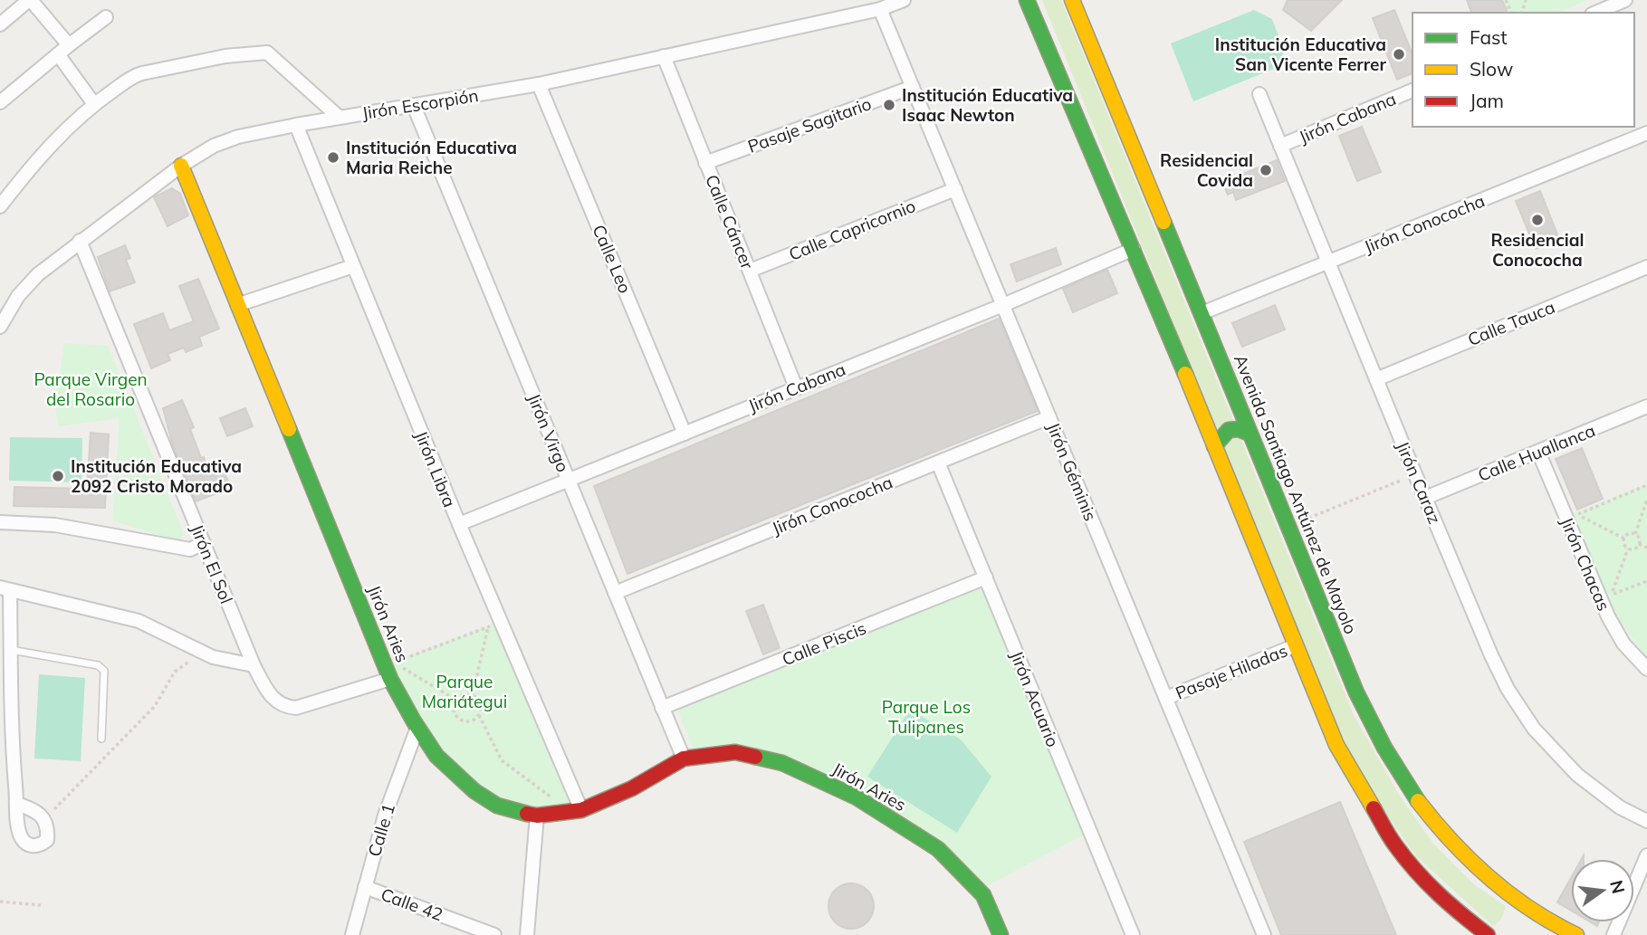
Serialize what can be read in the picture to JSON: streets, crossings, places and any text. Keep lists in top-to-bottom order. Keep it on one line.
{"streets":{"main road":["Avenida Santiago Antúnez de Mayolo","Jirón Aries"],"street":["Jirón Escorpión","Jirón Cabana","Pasaje Sagitario","Calle Cáncer","Jirón Conococha","Calle Capricornio","Calle Leo","Calle Tauca","Jirón Virgo","Calle Huallanca","Jirón Libra","Jirón Géminis","Jirón Caraz","Jirón El Sol","Jirón Chacas","Calle Piscis","Pasaje Hiladas","Jirón Acuario","Calle 1","Calle 42"]},"crossings":[["Jirón Escorpión","Calle Cáncer"],["Jirón Escorpión","Calle Leo"],["Jirón Escorpión","Jirón Virgo"],["Jirón Escorpión","Jirón Libra"],["Jirón Escorpión","Jirón Géminis"],["Jirón Escorpión","Jirón El Sol"],["Jirón Escorpión","Jirón Aries"],["Jirón Cabana","Calle Cáncer"],["Jirón Cabana","Calle Leo"],["Jirón Cabana","Jirón Virgo"],["Jirón Cabana","Jirón Libra"],["Jirón Cabana","Jirón Géminis"],["Jirón Cabana","Jirón Caraz"],["Pasaje Sagitario","Calle Cáncer"],["Pasaje Sagitario","Jirón Géminis"],["Calle Cáncer","Calle Capricornio"],["Jirón Conococha","Jirón Virgo"],["Jirón Conococha","Jirón Géminis"],["Jirón Conococha","Jirón Caraz"],["Jirón Conococha","Avenida Santiago Antúnez de Mayolo"],["Jirón Conococha","Jirón Acuario"],["Calle Capricornio","Jirón Géminis"],["Calle Tauca","Jirón Caraz"],["Jirón Virgo","Jirón Aries"],["Jirón Virgo","Calle Piscis"],["Calle Huallanca","Jirón Caraz"],["Calle Huallanca","Jirón Chacas"],["Jirón Libra","Jirón Aries"],["Jirón Géminis","Pasaje Hiladas"],["Jirón El Sol","Jirón Aries"],["Jirón Aries","Calle 1"],["Calle Piscis","Jirón Acuario"],["Calle 1","Calle 42"]],"parks":["Parque Virgen del Rosario","Parque Mariátegui","Parque Los Tulipanes"],"places":["Institución Educativa San Vicente Ferrer","Institución Educativa Isaac Newton","Institución Educativa Maria Reiche","Residencial Covida","Residencial Conococha","Institución Educativa 2092 Cristo Morado"],"legend":["Fast","Slow","Jam"],"north":"right"}
